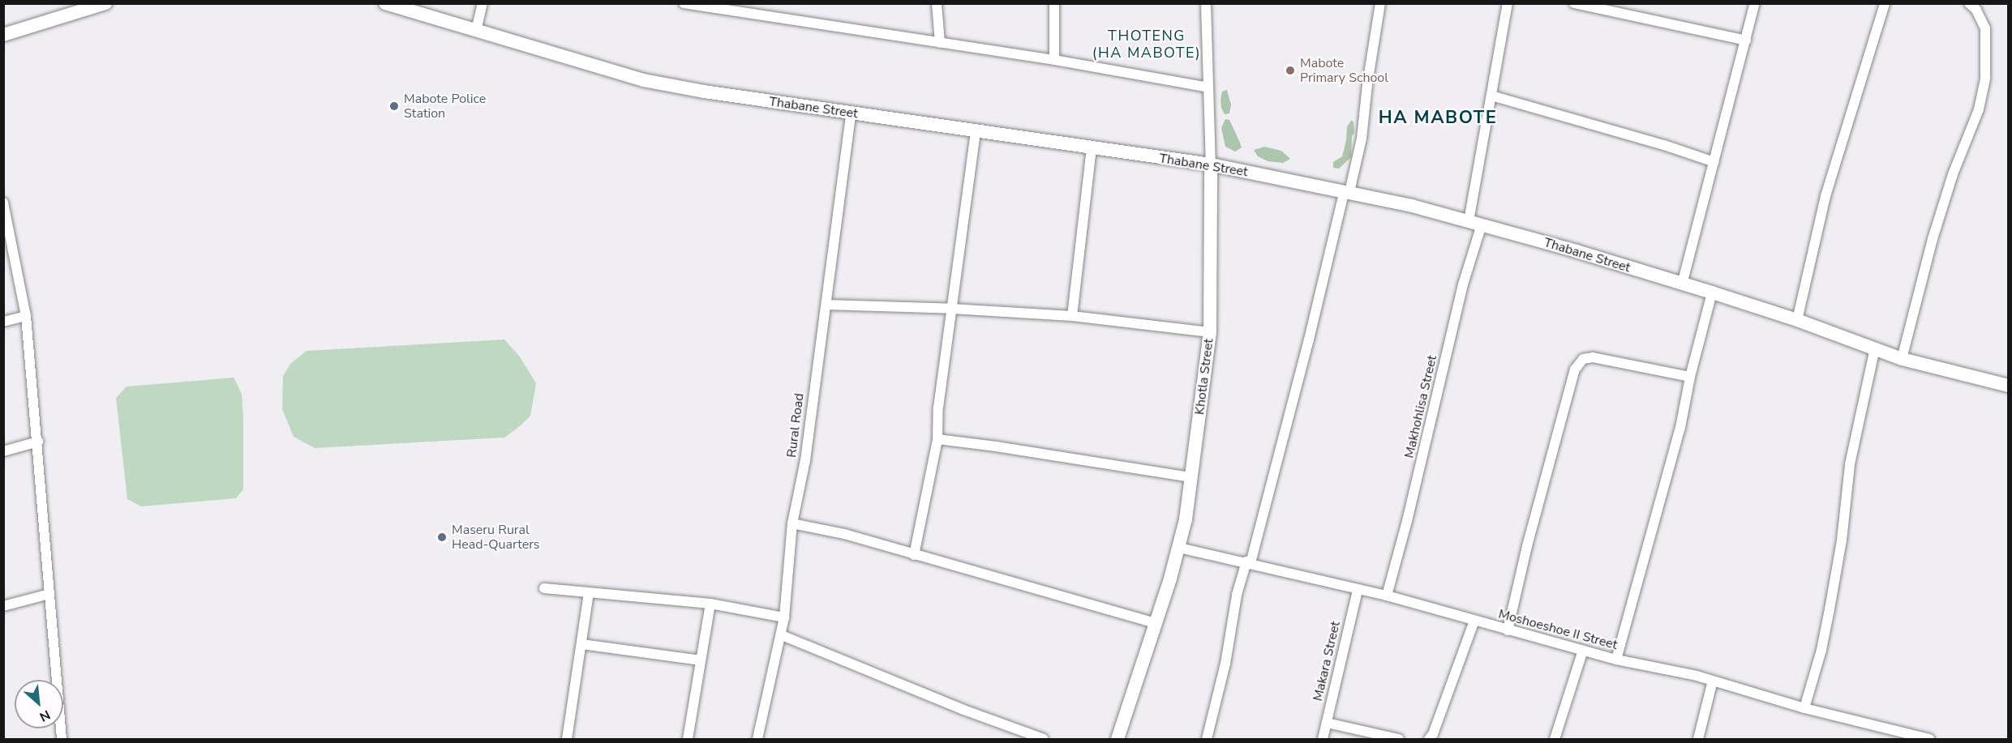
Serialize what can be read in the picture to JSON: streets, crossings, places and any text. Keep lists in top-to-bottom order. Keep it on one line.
{"streets":{"street":["Thabane Street","Khotla Street","Makhohlisa Street","Rural Road","Moshoeshoe II Street","Makara Street"]},"crossings":[["Thabane Street","Khotla Street"],["Thabane Street","Makhohlisa Street"],["Thabane Street","Rural Road"],["Khotla Street","Moshoeshoe II Street"],["Makhohlisa Street","Moshoeshoe II Street"],["Moshoeshoe II Street","Makara Street"]],"districts":["THOTENG (HA MABOTE)","HA MABOTE"],"places":["Mabote Primary School","Mabote Police Station","Maseru Rural Head-Quarters"],"north":"bottom right"}
